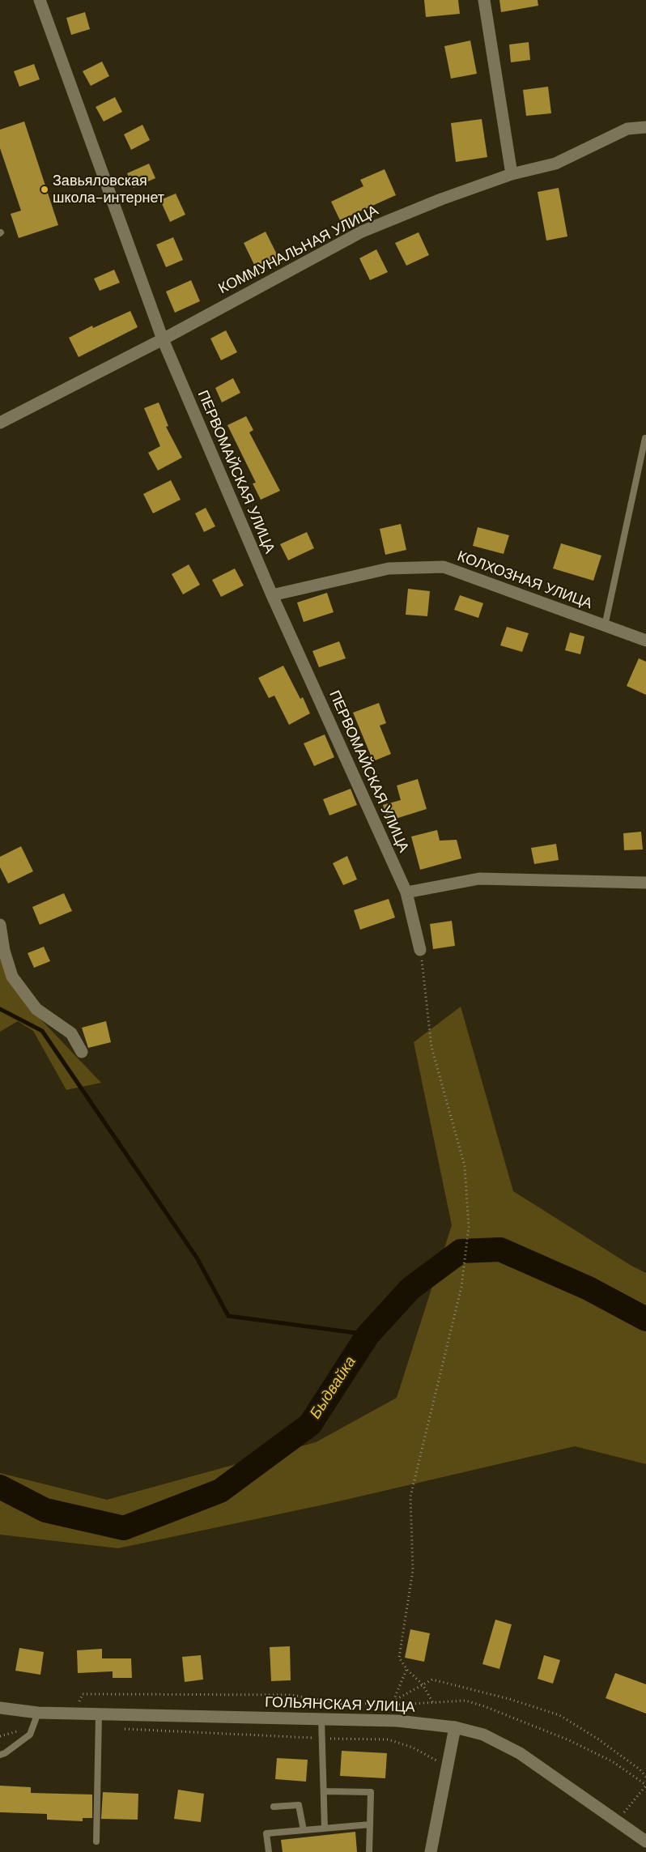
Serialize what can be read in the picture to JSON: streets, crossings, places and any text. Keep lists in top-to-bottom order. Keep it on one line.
{"streets":{"street":["КОММУНАЛЬНАЯ УЛИЦА","ПЕРВОМАЙСКАЯ УЛИЦА","КОЛХОЗНАЯ УЛИЦА","ГОЛЬЯНСКАЯ УЛИЦА"]},"crossings":[["КОММУНАЛЬНАЯ УЛИЦА","ПЕРВОМАЙСКАЯ УЛИЦА"],["ПЕРВОМАЙСКАЯ УЛИЦА","КОЛХОЗНАЯ УЛИЦА"]],"water":["Быдвайка"],"places":["Завьяловская школа-интернет"]}
